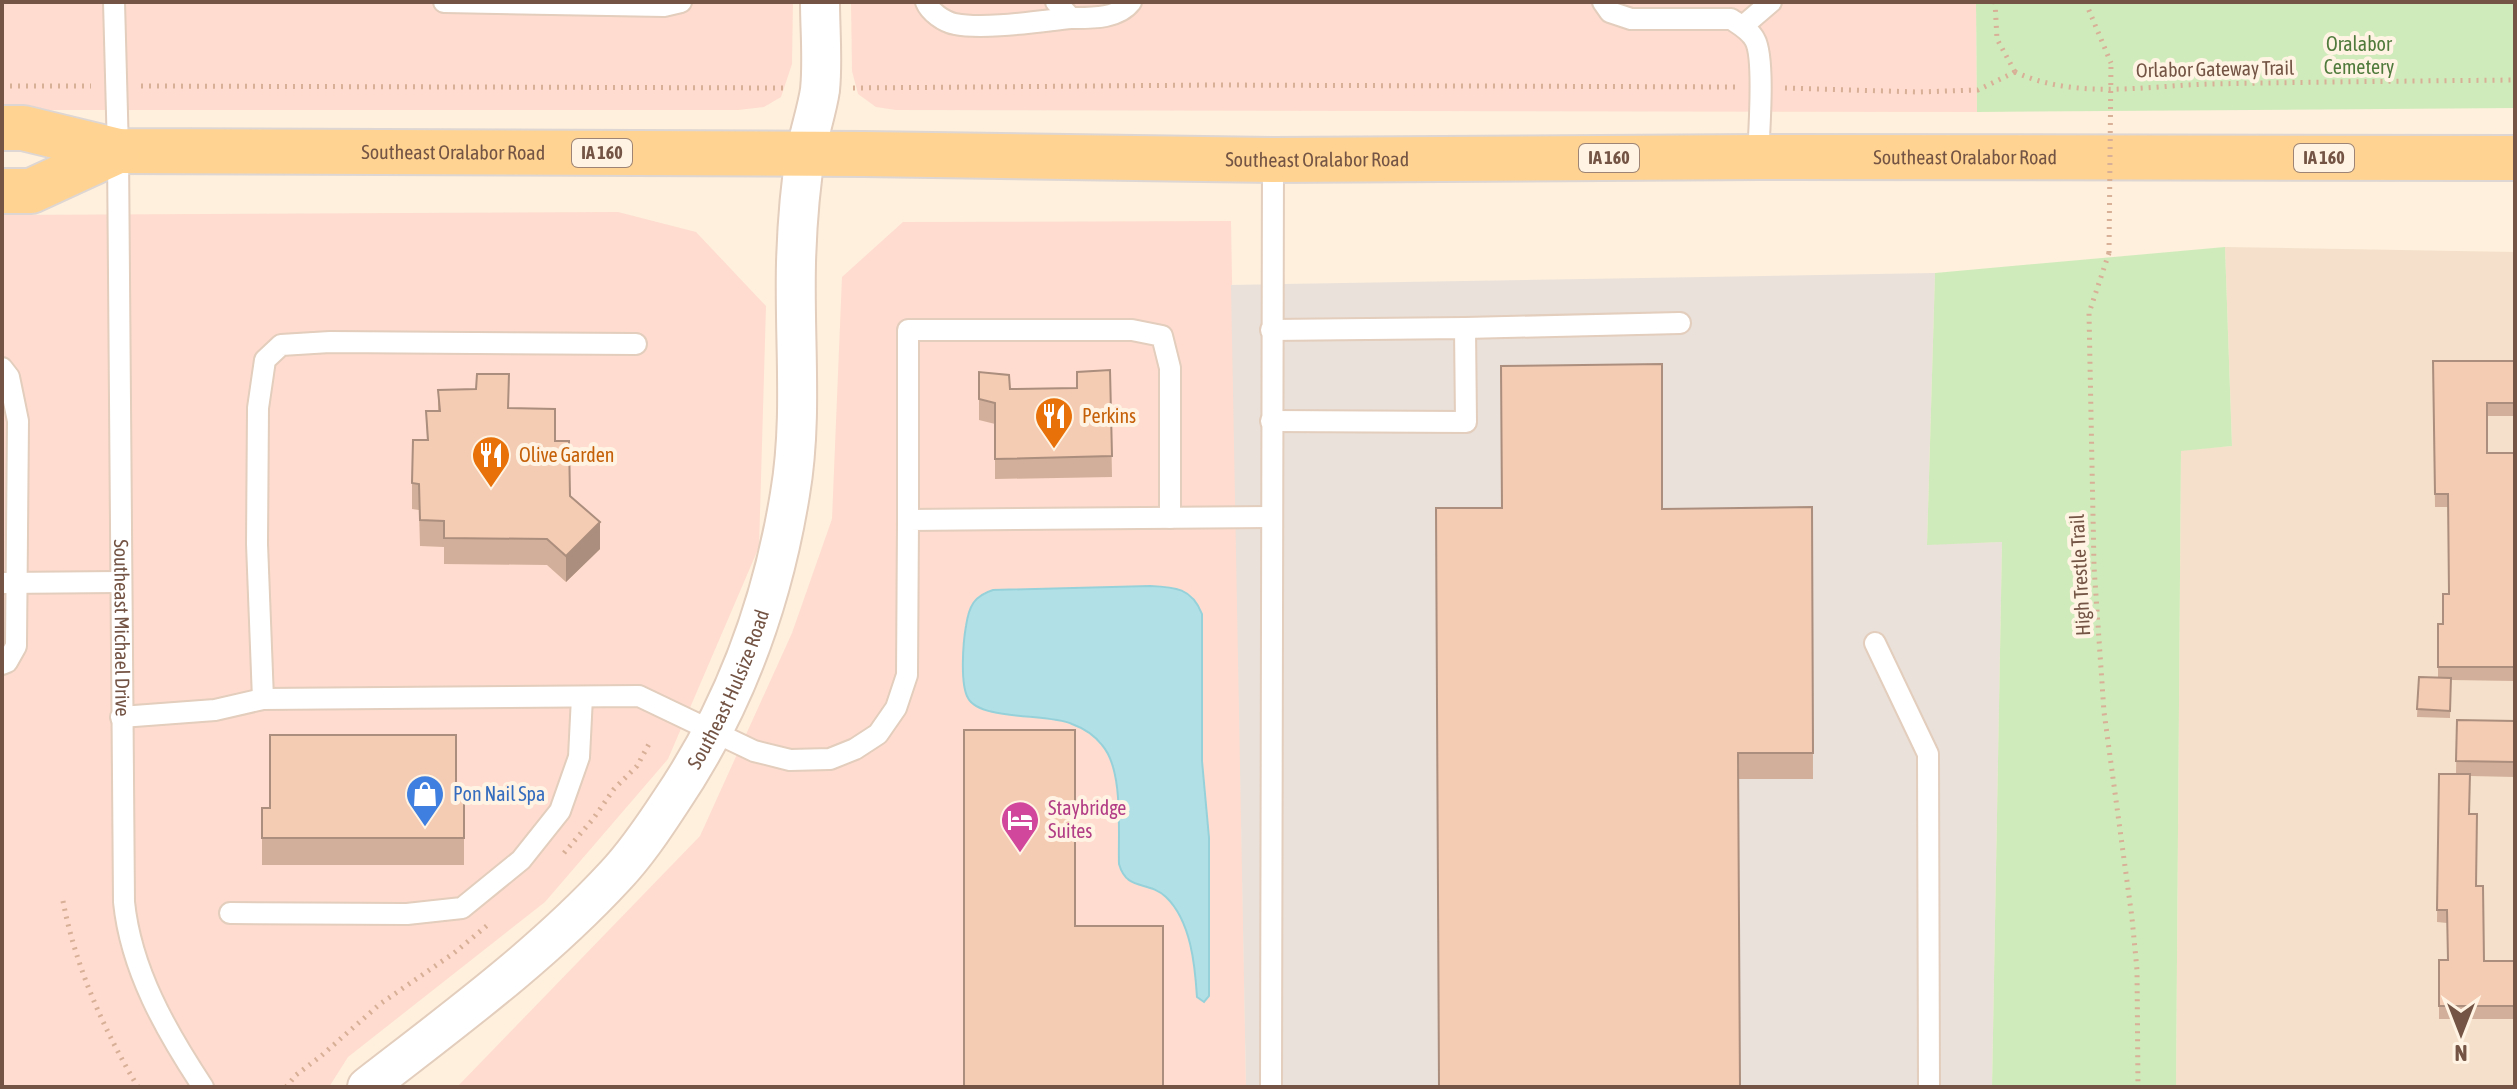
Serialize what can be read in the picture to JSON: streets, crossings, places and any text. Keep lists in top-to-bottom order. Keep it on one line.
{"streets":{"main road":["Southeast Oralabor Road","IA 160"],"street":["Southeast Hulsize Road"],"lane":["Southeast Michael Drive"],"path":["Orlabor Gateway Trail","High Trestle Trail"]},"crossings":[["Southeast Oralabor Road","Southeast Michael Drive"],["Southeast Oralabor Road","Southeast Hulsize Road"]],"parks":["Oralabor Cemetery"],"places":{"restaurant":["Perkins","Olive Garden"],"shop":["Pon Nail Spa"],"hotel":["Staybridge Suites"]},"north":"bottom"}
